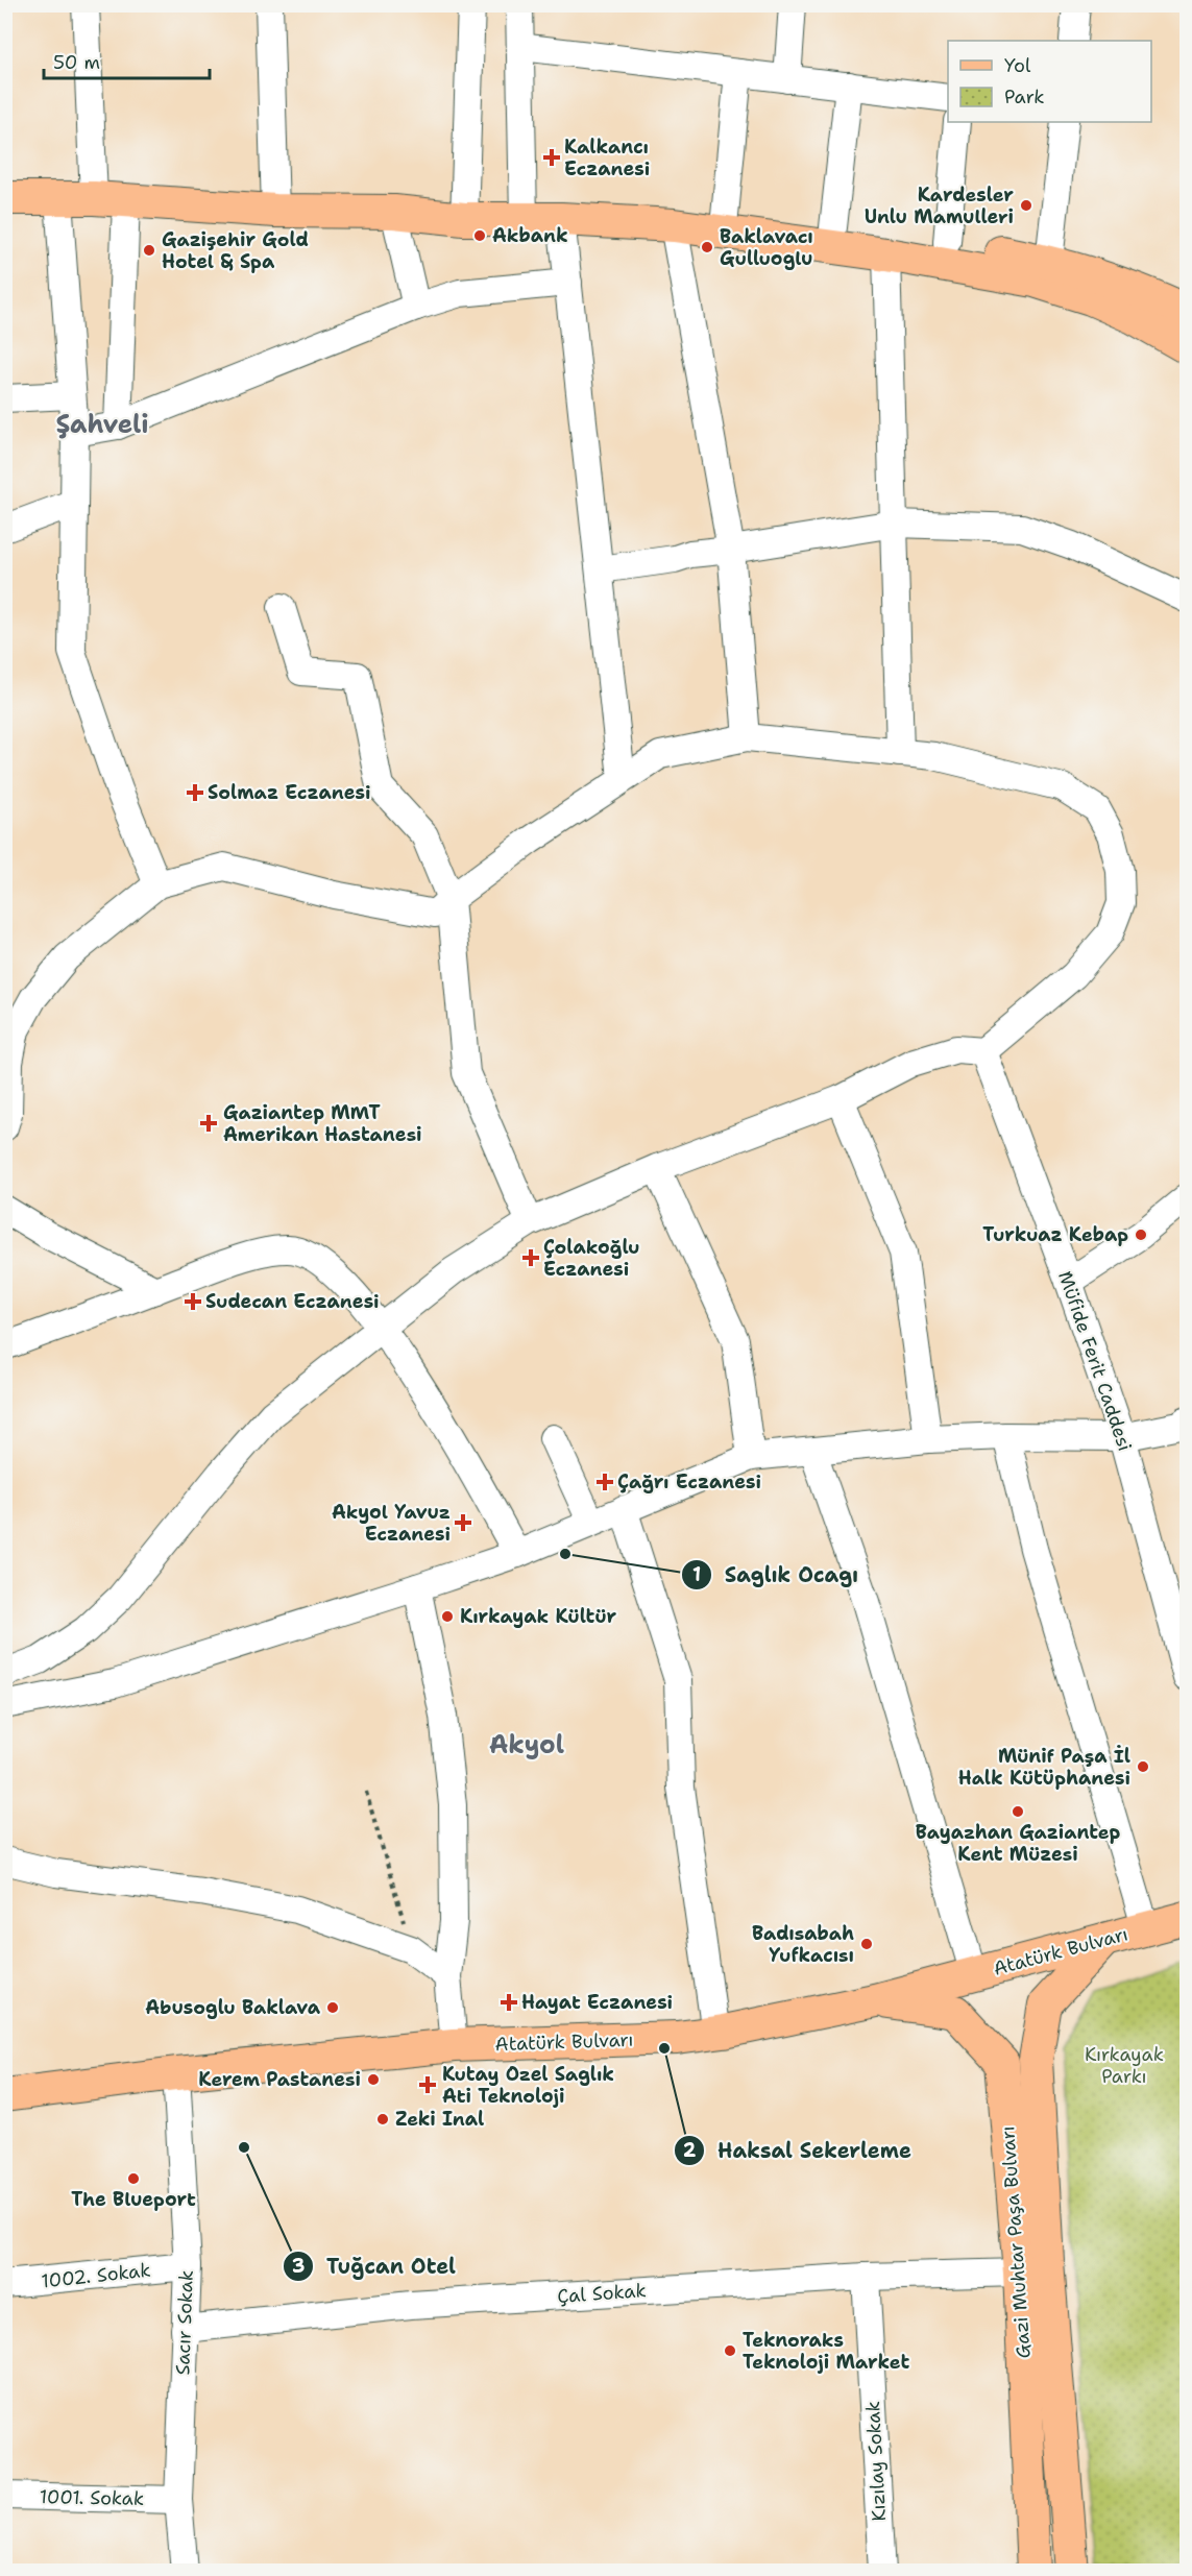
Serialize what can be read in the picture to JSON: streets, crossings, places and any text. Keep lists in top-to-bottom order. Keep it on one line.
{"streets":{"main road":["Atatürk Bulvarı","Gazi Muhtar Paşa Bulvarı"],"street":["Müfide Ferit Caddesi","1002. Sokak","Çal Sokak","Sacır Sokak","Kızılay Sokak","1001. Sokak"]},"crossings":[["Atatürk Bulvarı","Gazi Muhtar Paşa Bulvarı"],["Atatürk Bulvarı","Sacır Sokak"],["Gazi Muhtar Paşa Bulvarı","Çal Sokak"],["1002. Sokak","Sacır Sokak"],["Çal Sokak","Sacır Sokak"],["Çal Sokak","Kızılay Sokak"],["Sacır Sokak","1001. Sokak"]],"districts":["Şahveli","Akyol"],"parks":["Kırkayak Parkı"],"places":{"health":["Kalkancı Eczanesi","Solmaz Eczanesi","Gaziantep MMT Amerikan Hastanesi","Çolakoğlu Eczanesi","Sudecan Eczanesi","Çağrı Eczanesi","Akyol Yavuz Eczanesi","Hayat Eczanesi","Kutay Ozel Saglık Ati Teknoloji"],"other":["Kardesler Unlu Mamulleri","Akbank","Baklavacı Gulluoglu","Gazişehir Gold Hotel & Spa","Turkuaz Kebap","Saglık Ocagı","Kırkayak Kültür","Münif Paşa İl Halk Kütüphanesi","Bayazhan Gaziantep Kent Müzesi","Badısabah Yufkacısı","Abusoglu Baklava","Haksal Sekerleme","Kerem Pastanesi","Zeki Inal","Tuğcan Otel","The Blueport","Teknoraks Teknoloji Market"]},"legend":["Yol","Park"],"scale_bar":"50 m"}
